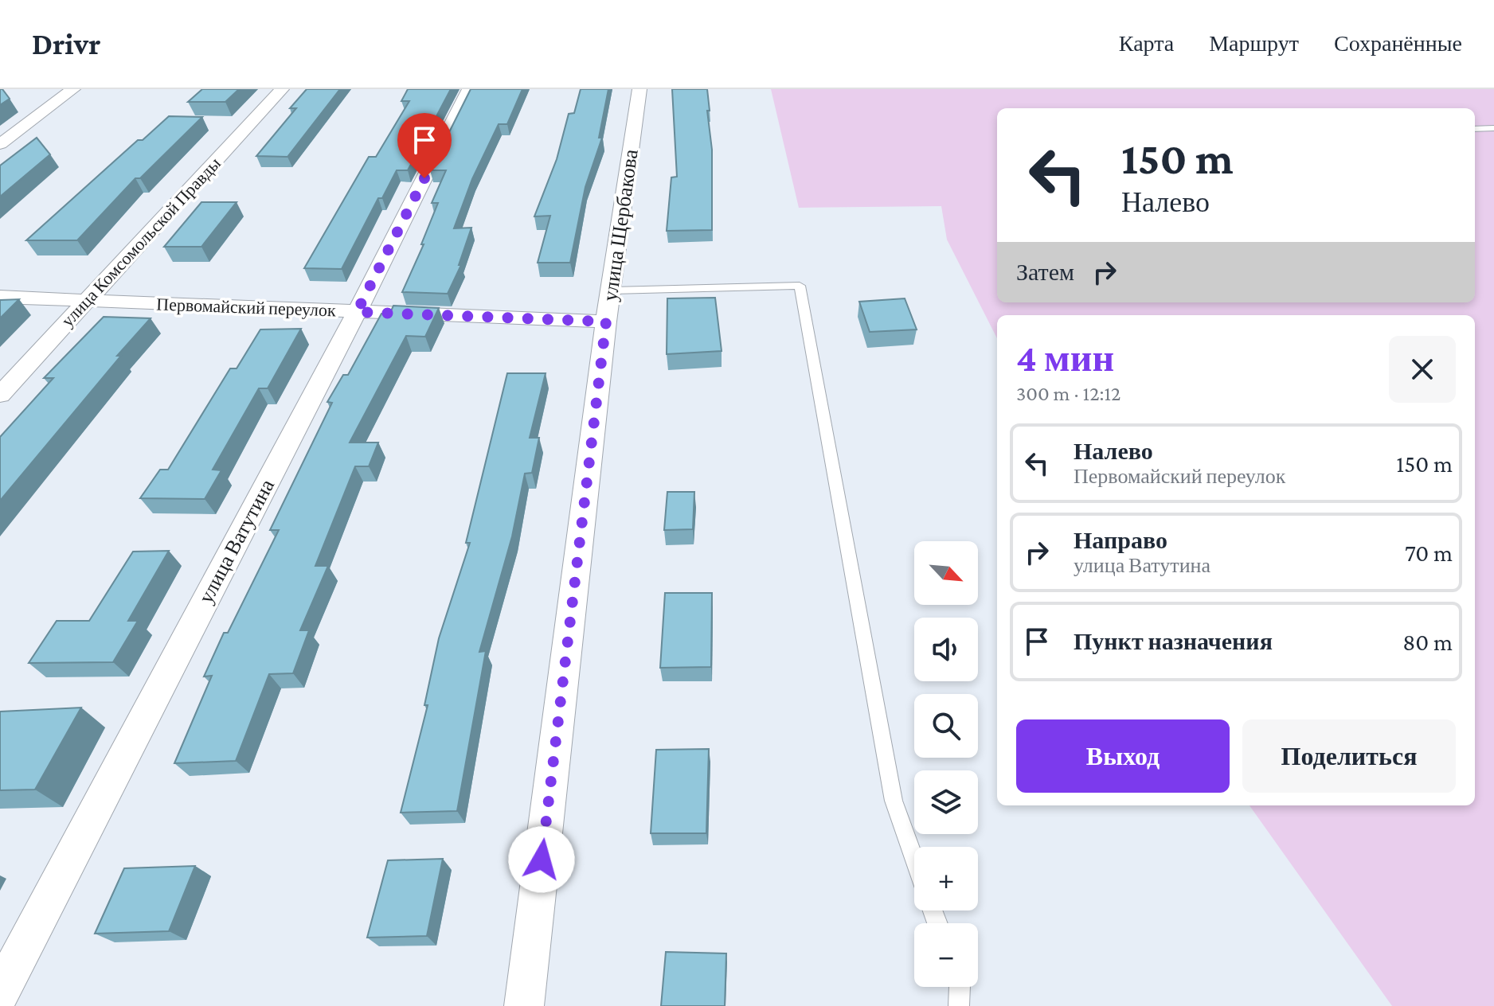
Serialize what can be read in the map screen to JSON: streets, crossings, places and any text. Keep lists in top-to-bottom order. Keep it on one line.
{"streets":{"street":["улица Щербакова","улица Комсомольской Правды","Первомайский переулок","улица Ватутина"]},"crossings":[["улица Щербакова","Первомайский переулок"],["улица Комсомольской Правды","Первомайский переулок"],["Первомайский переулок","улица Ватутина"]],"north":"bottom right","page":{"header":"Drivr","nav":["Карта","Маршрут","Сохранённые"],"turn":["150 m","Налево"],"then":"Затем","heading":["4 мин","300 m · 12:12"],"list":[{"name":"Налево","note":"Первомайский переулок","value":"150 m"},{"name":"Направо","note":"улица Ватутина","value":"70 m"},{"name":"Пункт назначения","value":"80 m"}],"map_buttons":["+","−"],"buttons":["Выход","Поделиться"]}}
